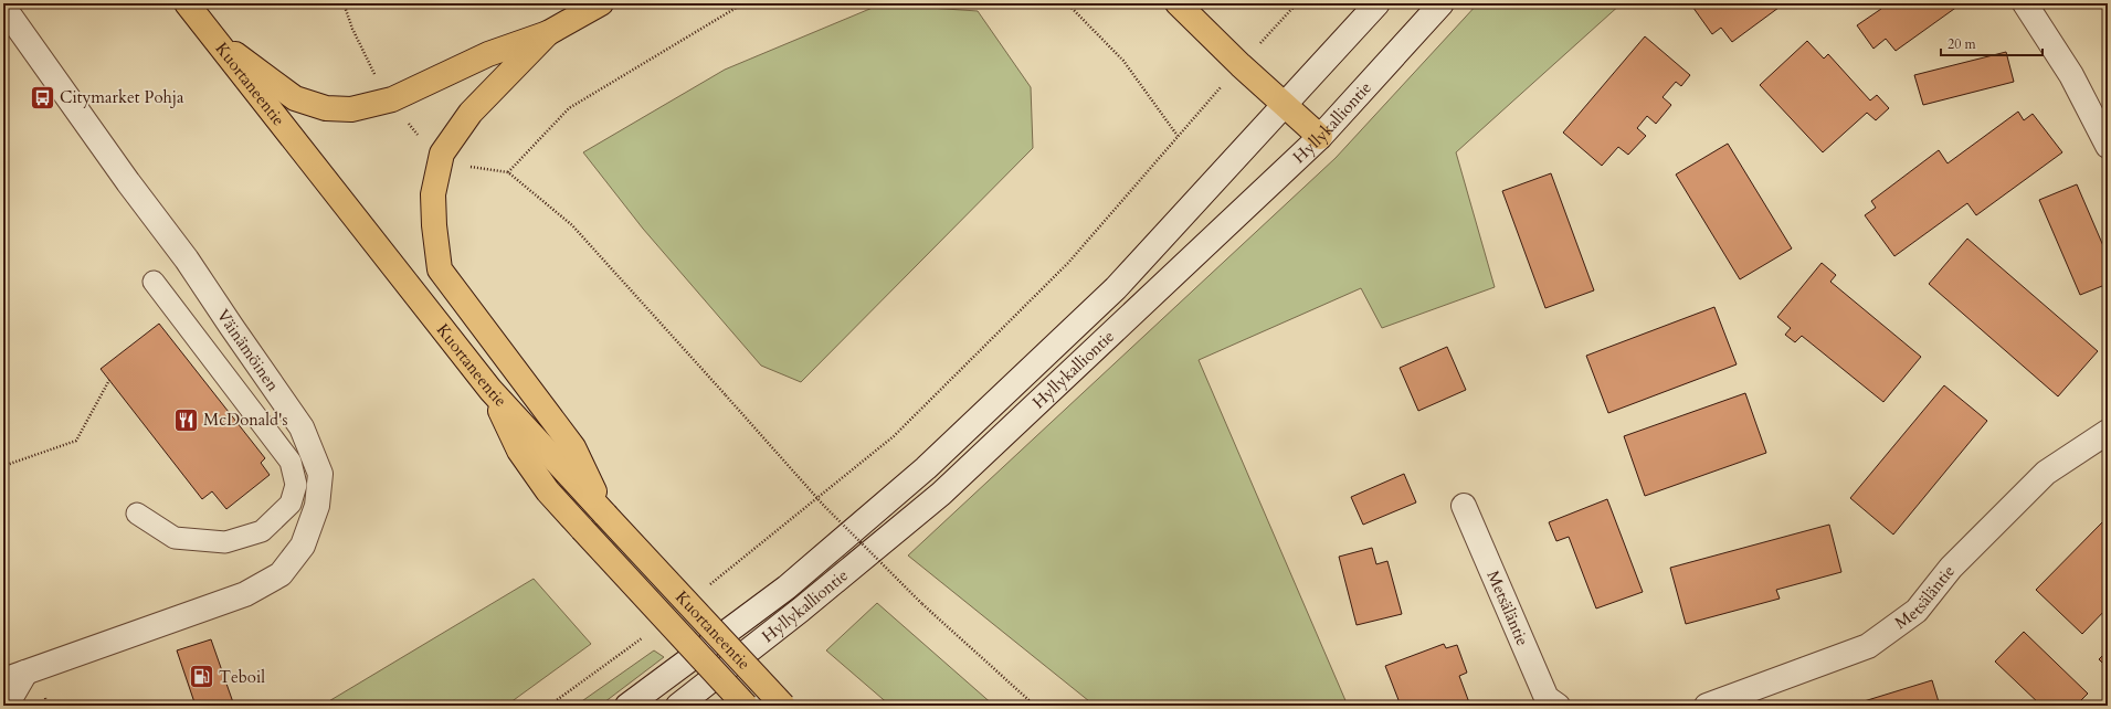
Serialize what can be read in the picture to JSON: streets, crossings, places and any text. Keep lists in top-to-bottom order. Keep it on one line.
{"streets":{"highway":["Kuortaneentie"],"main road":["Hyllykalliontie","Väinämöinen","Metsäläntie"]},"places":{"bus stop":["Citymarket Pohja"],"restaurant":["McDonald's"],"fuel station":["Teboil"]},"scale_bar":"20 m"}
